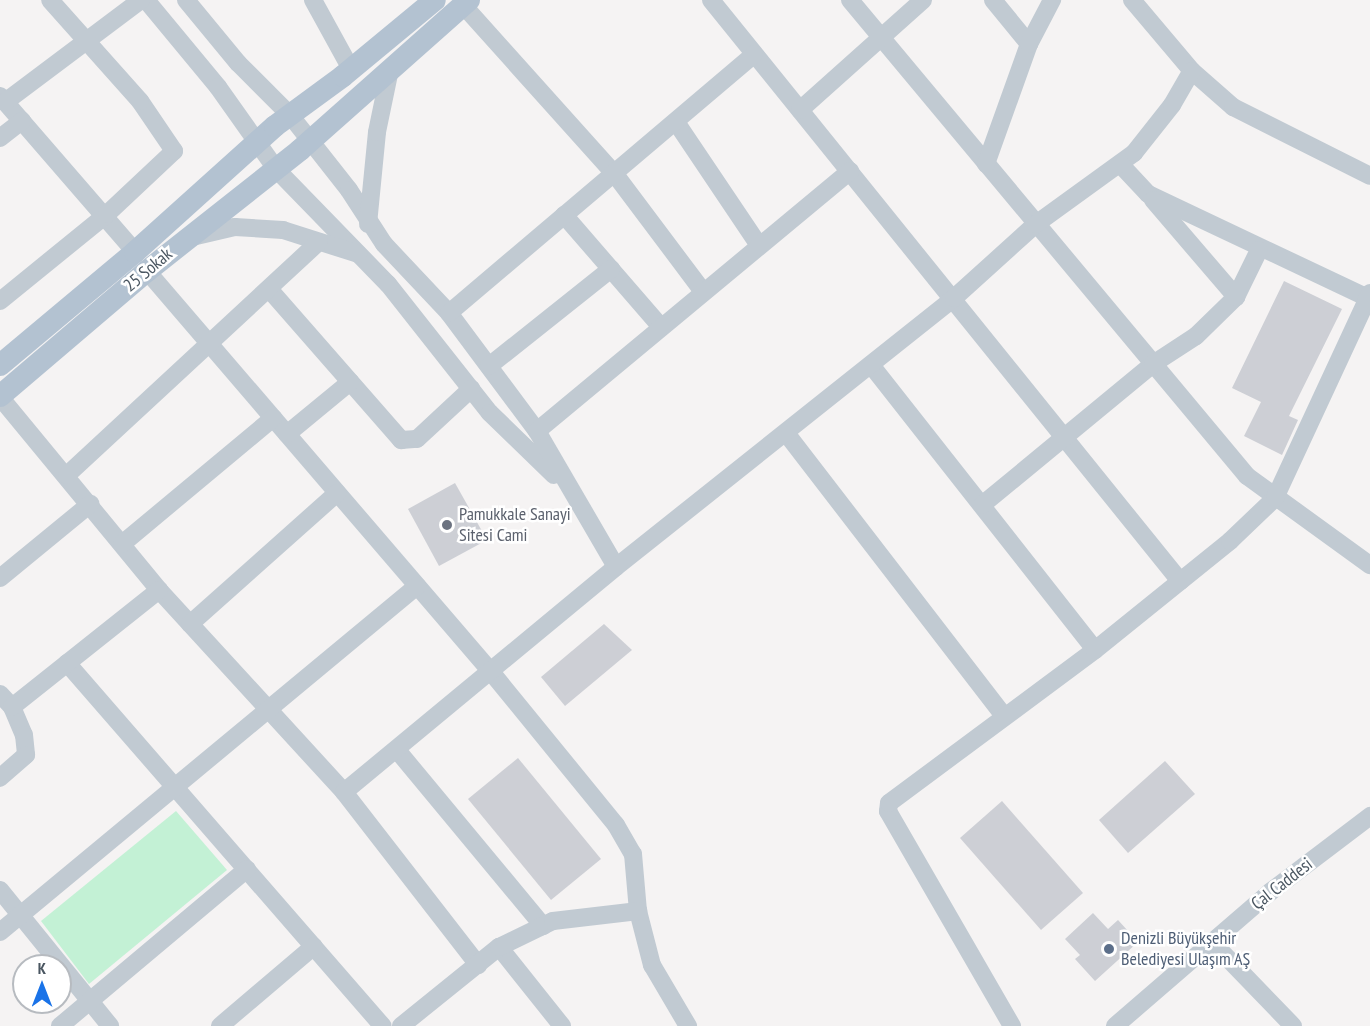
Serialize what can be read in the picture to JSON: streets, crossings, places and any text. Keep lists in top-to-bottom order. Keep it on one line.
{"streets":{"main road":["25 Sokak"],"street":["Çal Caddesi"]},"places":["Pamukkale Sanayi Sitesi Cami","Denizli Büyükşehir Belediyesi Ulaşım AŞ"],"north":"top"}
